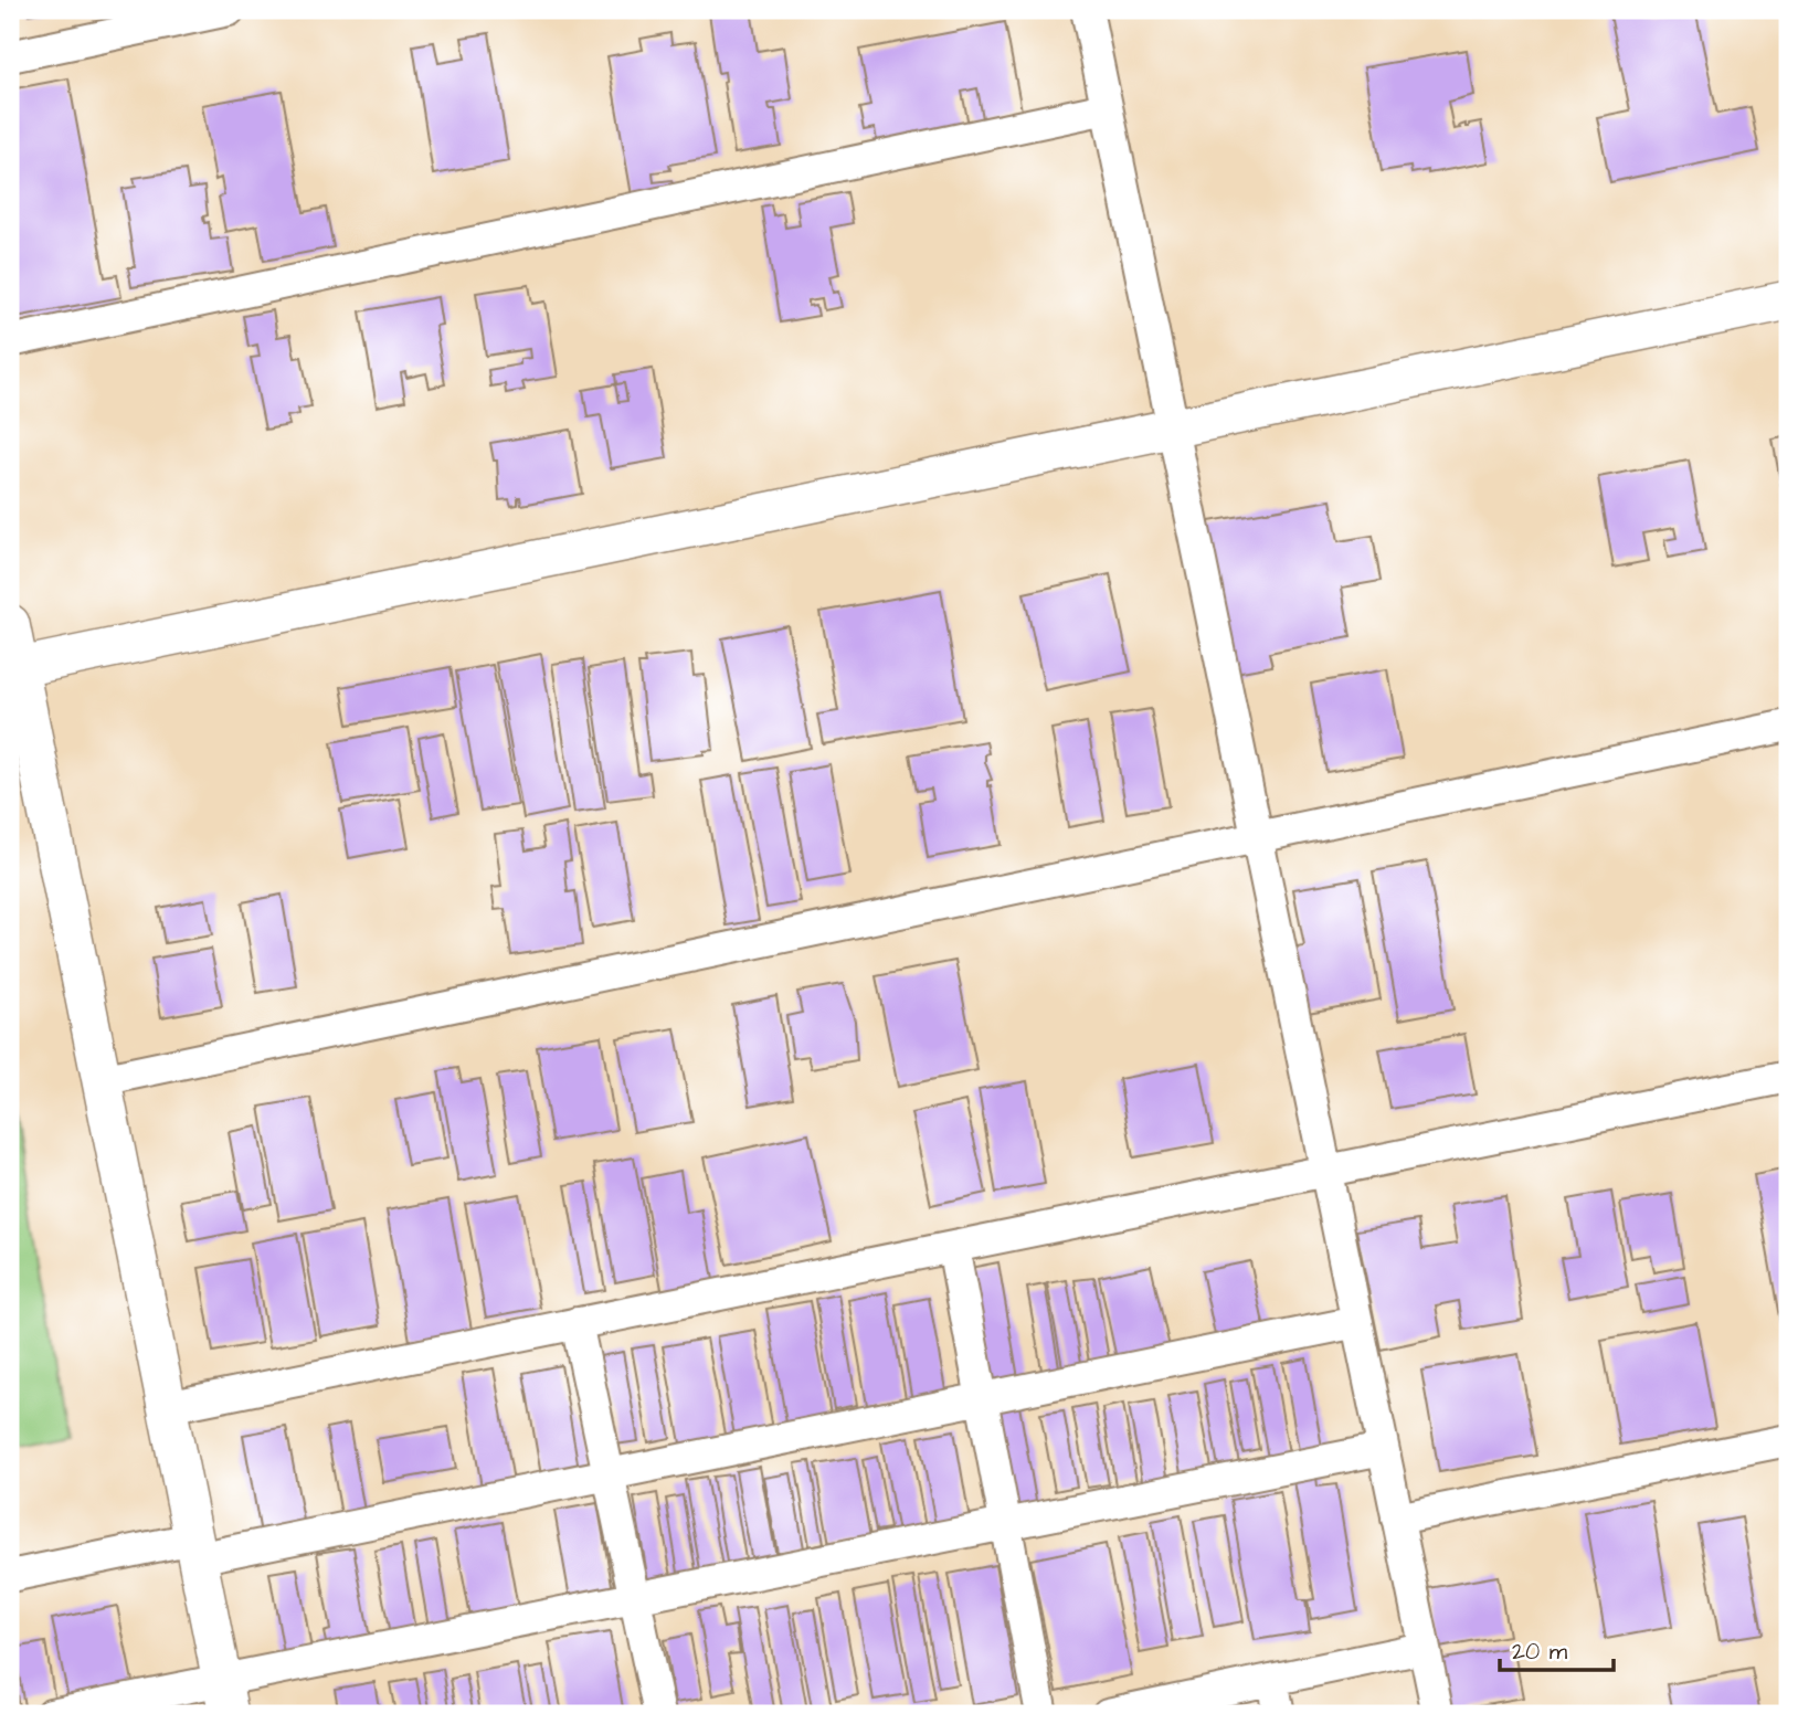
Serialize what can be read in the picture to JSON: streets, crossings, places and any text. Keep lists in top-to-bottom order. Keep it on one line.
{"scale_bar":"20 m"}
